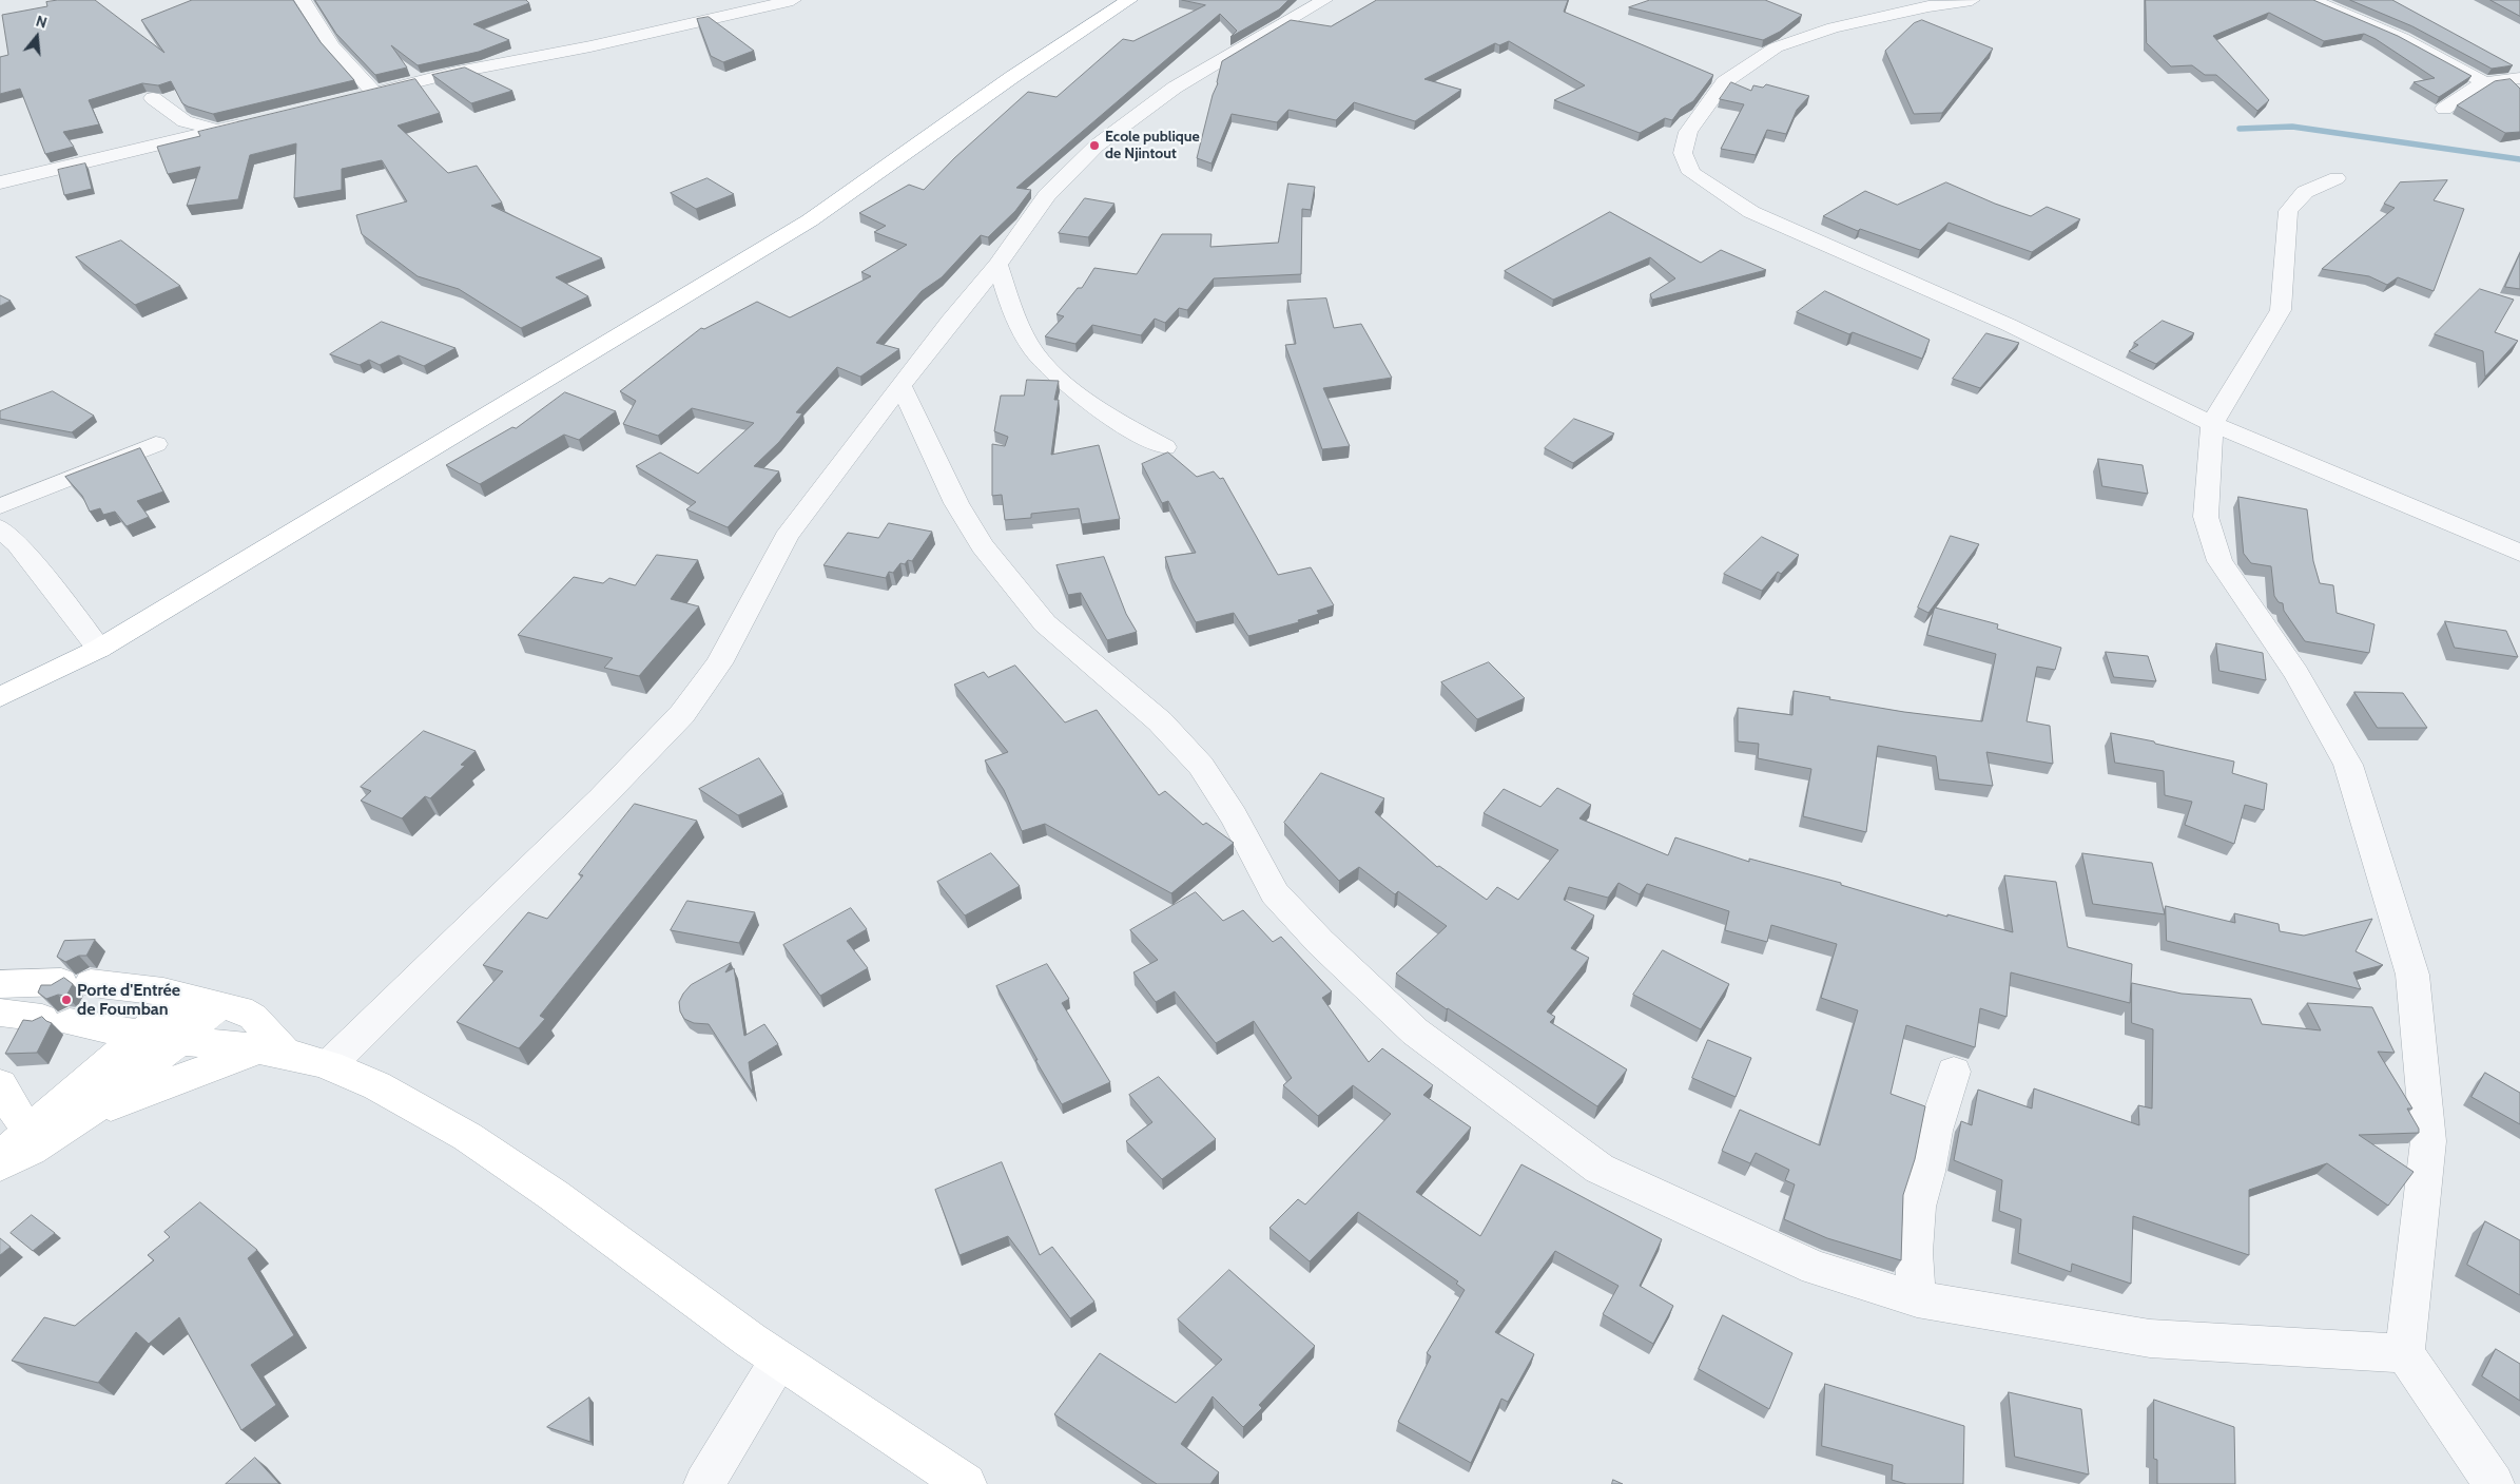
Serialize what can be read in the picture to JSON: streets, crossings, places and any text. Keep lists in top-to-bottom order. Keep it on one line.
{"places":["Ecole publique de Njintout","Porte d'Entrée de Foumban"],"north":"top"}
